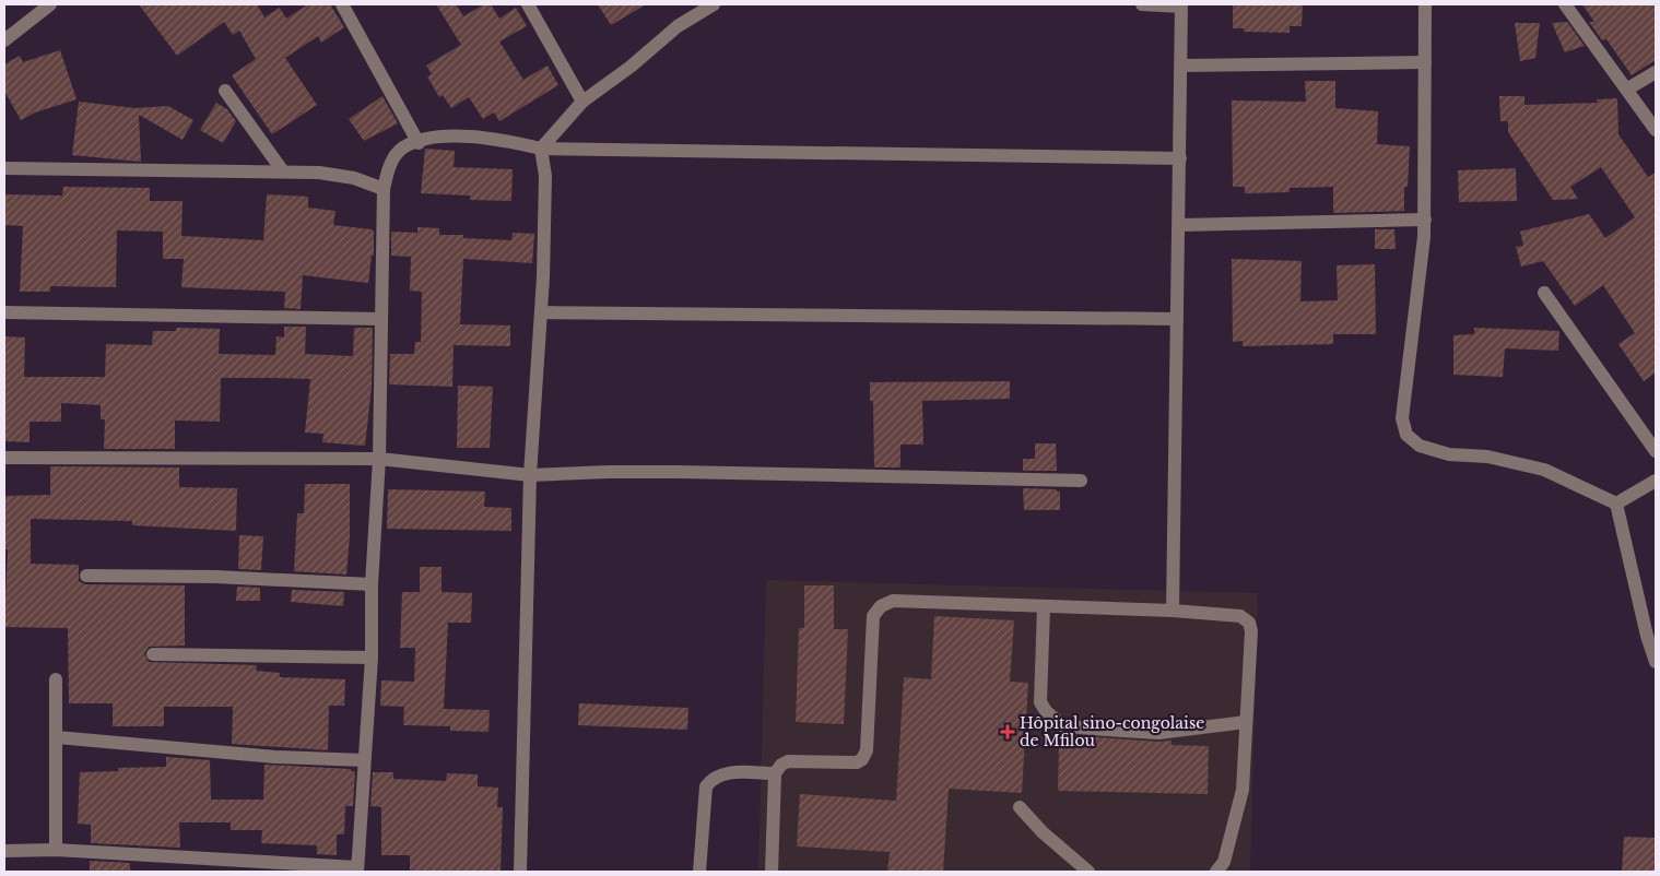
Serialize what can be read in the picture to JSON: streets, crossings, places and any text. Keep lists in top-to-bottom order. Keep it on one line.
{"places":{"health":["Hôpital sino-congolaise de Mfilou"]}}
